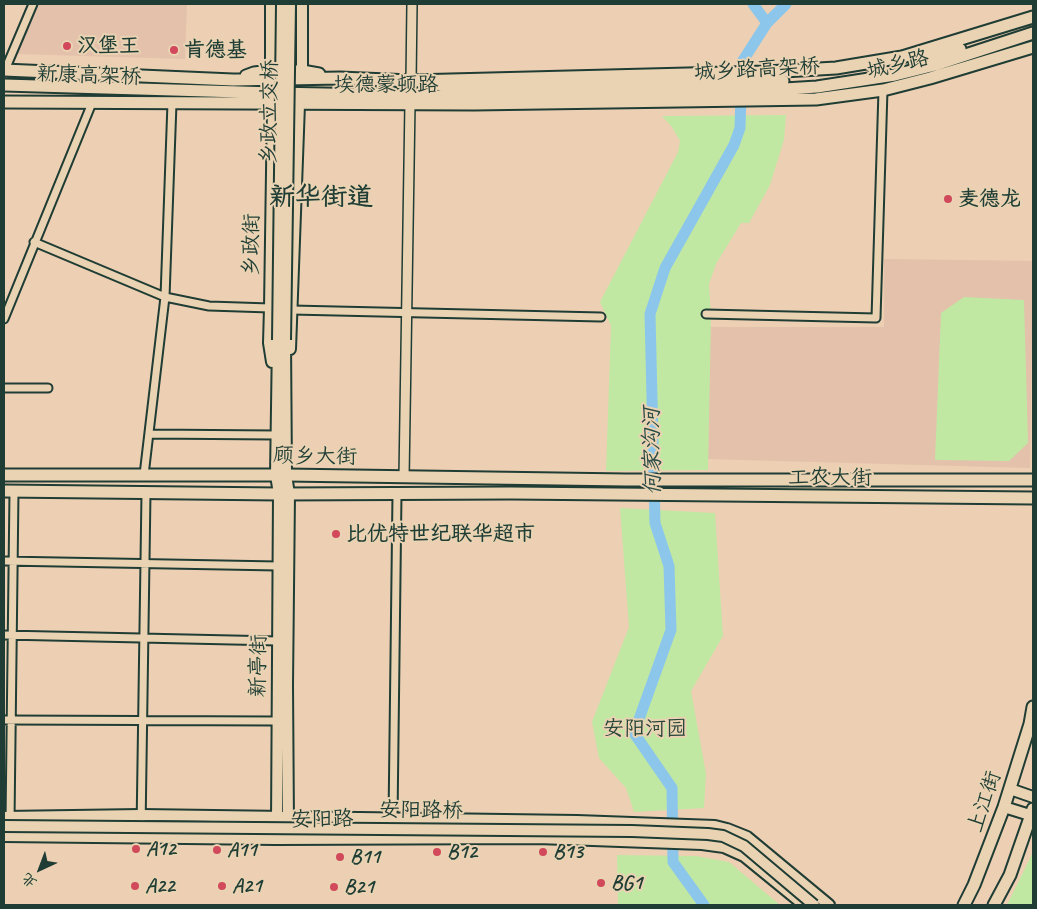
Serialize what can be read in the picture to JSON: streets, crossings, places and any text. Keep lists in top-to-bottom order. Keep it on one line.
{"streets":{"main road":["城乡路","城乡路高架桥","新康高架桥","埃德蒙顿路","乡政立交桥","乡政街","顾乡大街","工农大街","新亭街","上江街","安阳路桥","安阳路"]},"crossings":[["城乡路","埃德蒙顿路"],["城乡路高架桥","埃德蒙顿路"],["埃德蒙顿路","乡政街"],["乡政立交桥","乡政街"],["乡政街","顾乡大街"],["乡政街","新亭街"],["顾乡大街","工农大街"],["顾乡大街","新亭街"],["新亭街","安阳路"],["安阳路桥","安阳路"]],"districts":["新华街道"],"water":["何家沟河"],"parks":["安阳河园"],"places":["汉堡王","肯德基","麦德龙","比优特世纪联华超市","A12","A11","B12","B13","B11","BG1","A22","A21","B21"],"north":"bottom left"}
